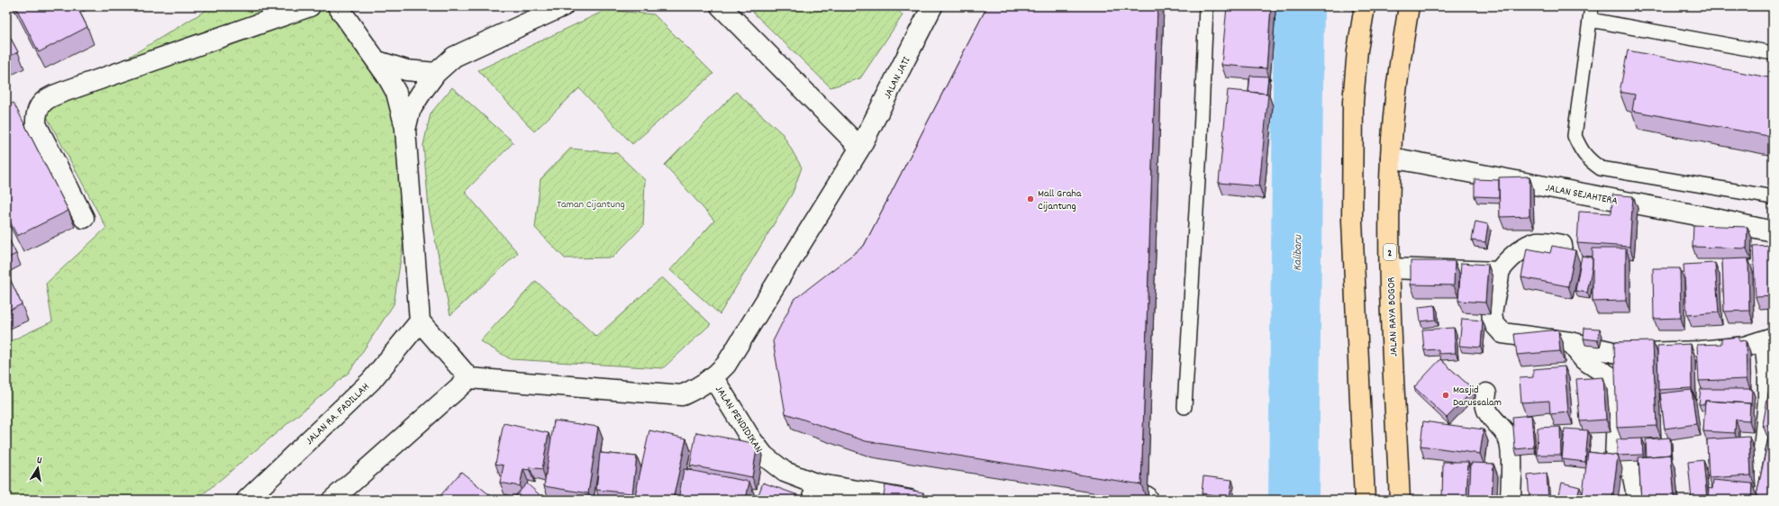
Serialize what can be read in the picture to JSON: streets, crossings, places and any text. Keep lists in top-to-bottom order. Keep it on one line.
{"streets":{"highway":["2","JALAN RAYA BOGOR"],"street":["JALAN JATI","JALAN SEJAHTERA","JALAN RA. FADILLAH","JALAN PENDIDIKAN"]},"crossings":[["JALAN JATI","JALAN PENDIDIKAN"],["JALAN SEJAHTERA","JALAN RAYA BOGOR"]],"water":["Kalibaru"],"parks":["Taman Cijantung"],"places":["Mall Graha Cijantung","Masjid Darussalam"],"north":"top"}
